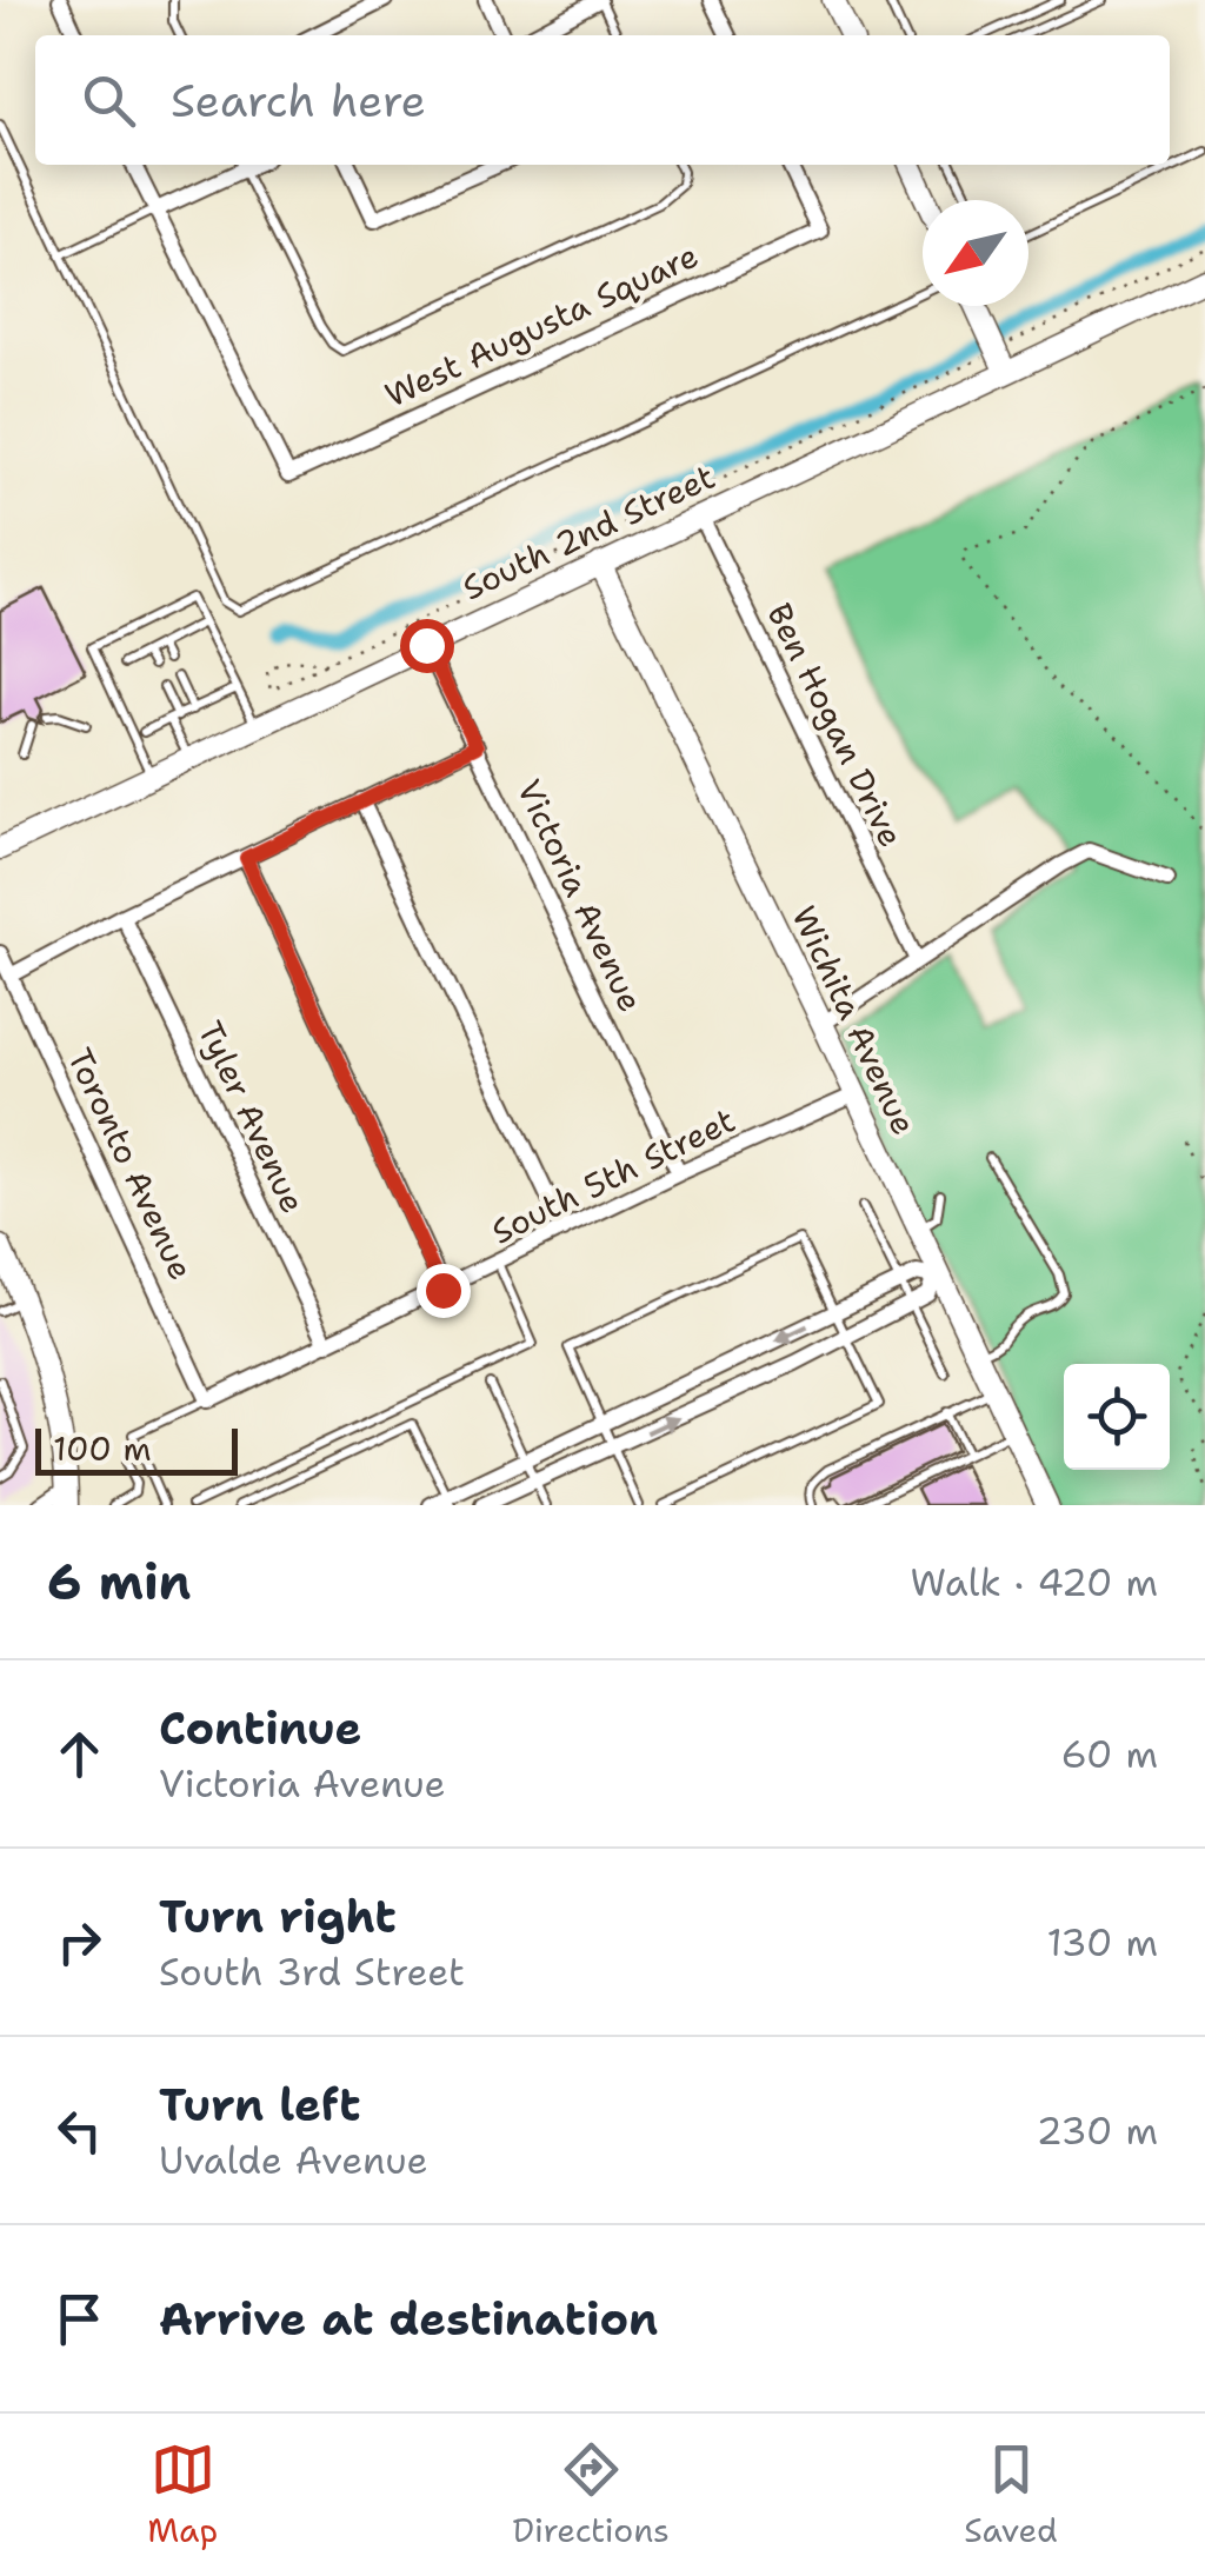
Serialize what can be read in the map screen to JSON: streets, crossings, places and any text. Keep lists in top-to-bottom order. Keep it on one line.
{"streets":{"main road":["South 2nd Street","Wichita Avenue"],"street":["West Augusta Square","Ben Hogan Drive","Victoria Avenue","Tyler Avenue","Toronto Avenue","South 5th Street"]},"crossings":[["South 2nd Street","Ben Hogan Drive"],["South 2nd Street","Victoria Avenue"],["South 2nd Street","Wichita Avenue"],["Victoria Avenue","South 5th Street"],["Wichita Avenue","South 5th Street"],["Tyler Avenue","South 5th Street"],["Toronto Avenue","South 5th Street"]],"scale_bar":"100 m","north":"bottom left","page":{"search":"Search here","scale":"100 m","heading":["6 min","Walk · 420 m"],"list":[["Continue","Victoria Avenue","60 m"],["Turn right","South 3rd Street","130 m"],["Turn left","Uvalde Avenue","230 m"],"Arrive at destination"],"nav":["Map","Directions","Saved"]}}
